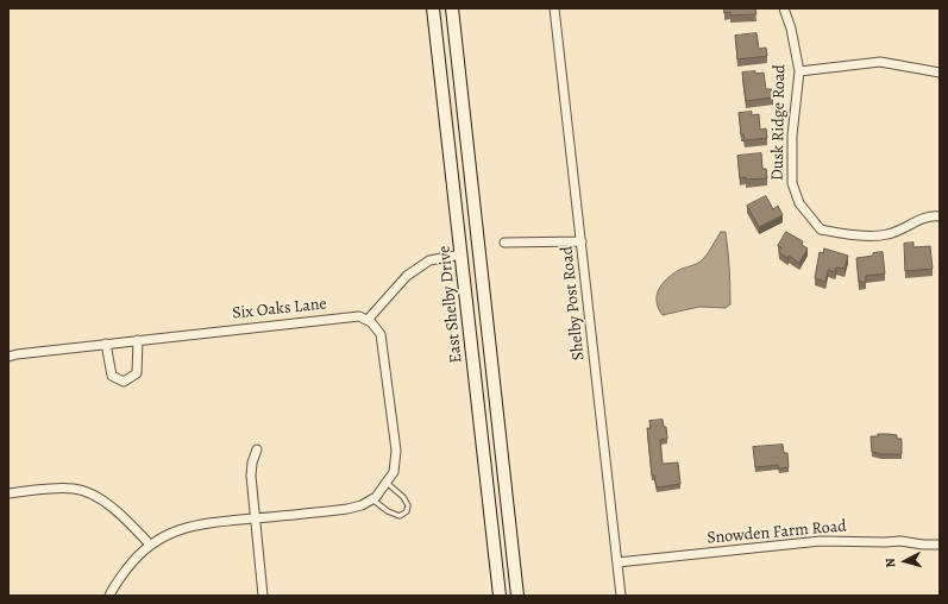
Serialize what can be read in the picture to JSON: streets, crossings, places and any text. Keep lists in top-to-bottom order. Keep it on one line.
{"streets":{"main road":["East Shelby Drive"],"street":["Dusk Ridge Road","Shelby Post Road","Six Oaks Lane","Snowden Farm Road"]},"crossings":[["Shelby Post Road","Snowden Farm Road"]],"north":"left"}
